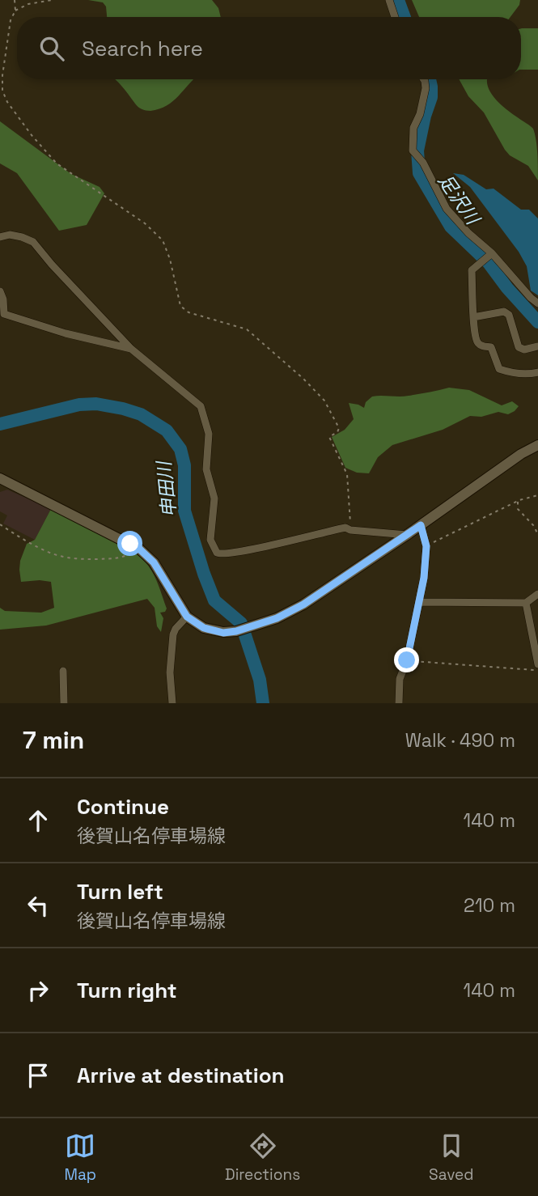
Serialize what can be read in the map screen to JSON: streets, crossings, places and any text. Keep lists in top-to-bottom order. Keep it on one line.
{"water":["足沢川","申田川"],"page":{"search":"Search here","heading":["7 min","Walk · 490 m"],"list":[["Continue","後賀山名停車場線","140 m"],["Turn left","後賀山名停車場線","210 m"],["Turn right","140 m"],"Arrive at destination"],"nav":["Map","Directions","Saved"]}}
